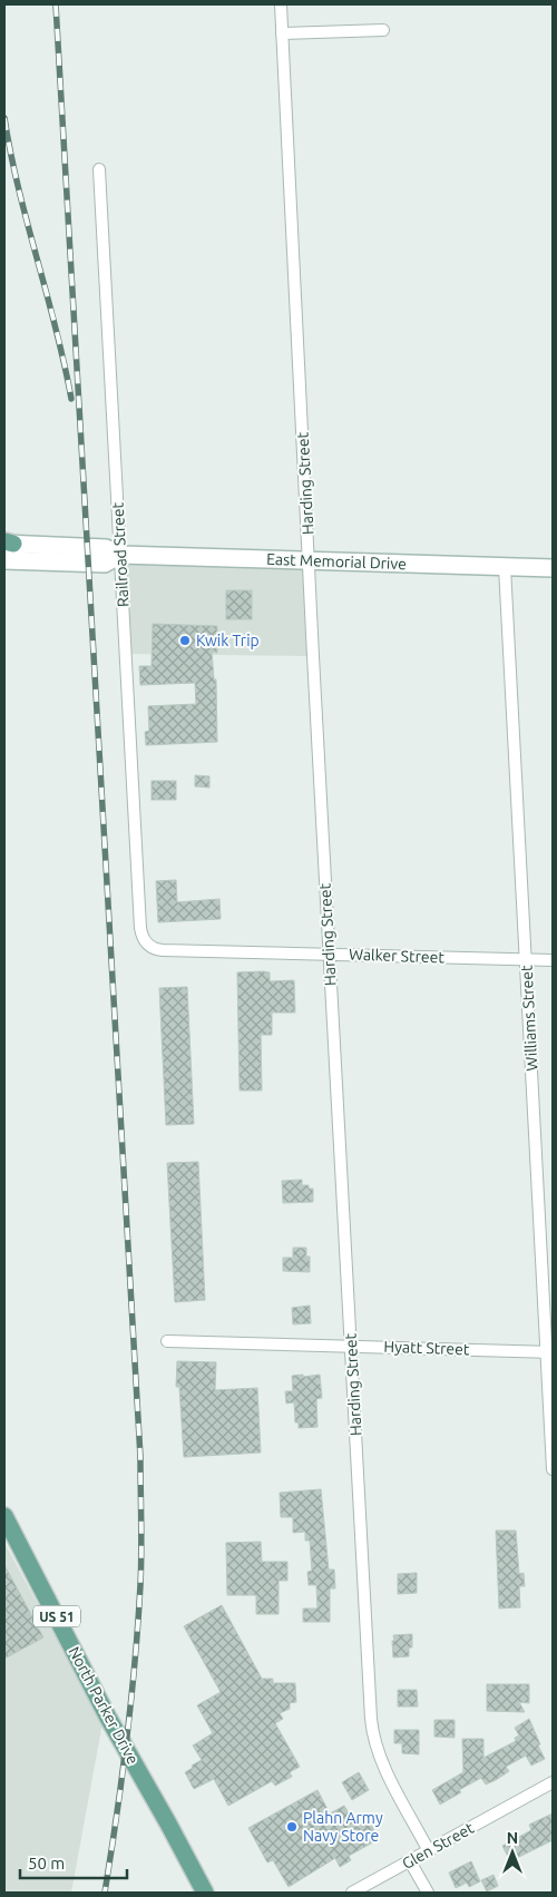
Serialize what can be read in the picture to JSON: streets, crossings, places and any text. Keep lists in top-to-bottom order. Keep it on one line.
{"streets":{"main road":["East Memorial Drive","US 51","North Parker Drive"],"street":["Harding Street","Railroad Street","Walker Street","Williams Street","Hyatt Street","Glen Street"]},"crossings":[["Harding Street","East Memorial Drive"],["Harding Street","Walker Street"],["Harding Street","Hyatt Street"],["Harding Street","Glen Street"],["Railroad Street","East Memorial Drive"],["Railroad Street","Walker Street"],["East Memorial Drive","Williams Street"],["Walker Street","Williams Street"],["Williams Street","Hyatt Street"]],"places":["Kwik Trip","Plahn Army Navy Store"],"scale_bar":"50 m","north":"top"}
